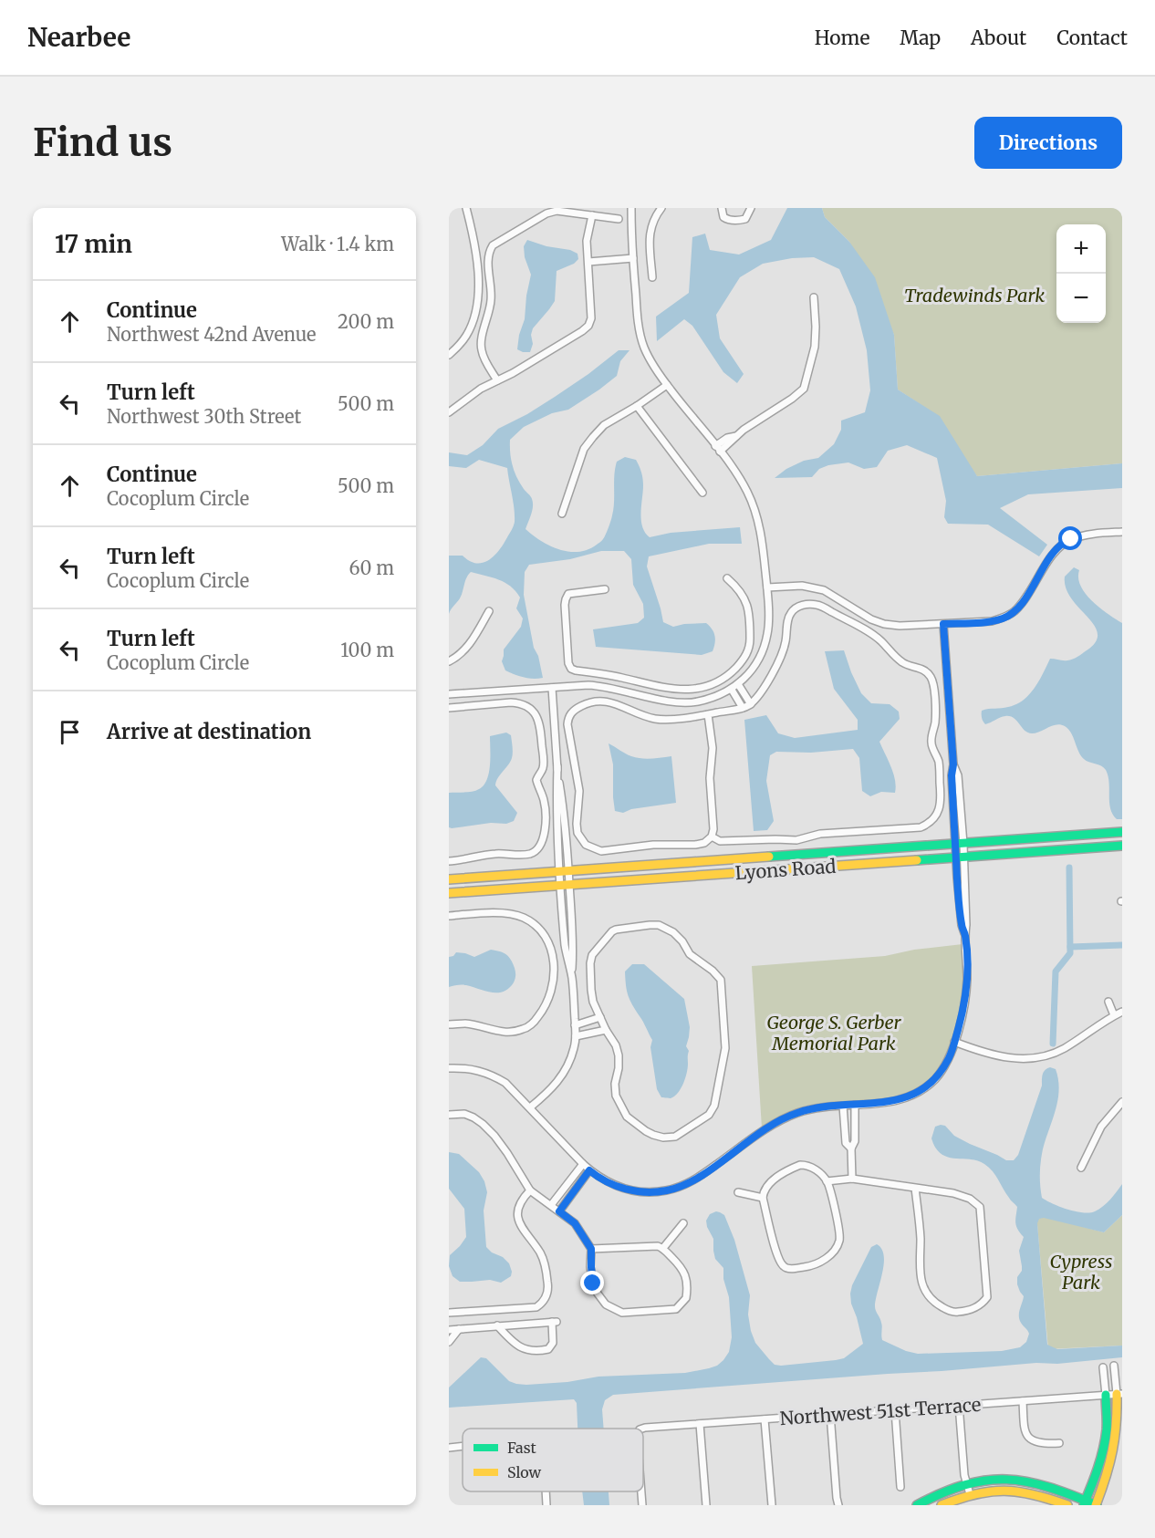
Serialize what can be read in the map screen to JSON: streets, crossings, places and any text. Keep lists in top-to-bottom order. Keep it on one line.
{"streets":{"main road":["Lyons Road"],"street":["Northwest 51st Terrace"]},"parks":["Tradewinds Park","George S. Gerber Memorial Park","Cypress Park"],"legend":["Fast","Slow"],"page":{"header":"Nearbee","nav":["Home","Map","About","Contact"],"buttons":"Directions","title":"Find us","heading":["17 min","Walk · 1.4 km"],"map_buttons":["+","−"],"list":[["Continue","Northwest 42nd Avenue","200 m"],["Turn left","Northwest 30th Street","500 m"],["Continue","Cocoplum Circle","500 m"],["Turn left","Cocoplum Circle","60 m"],["Turn left","Cocoplum Circle","100 m"],"Arrive at destination"]}}
